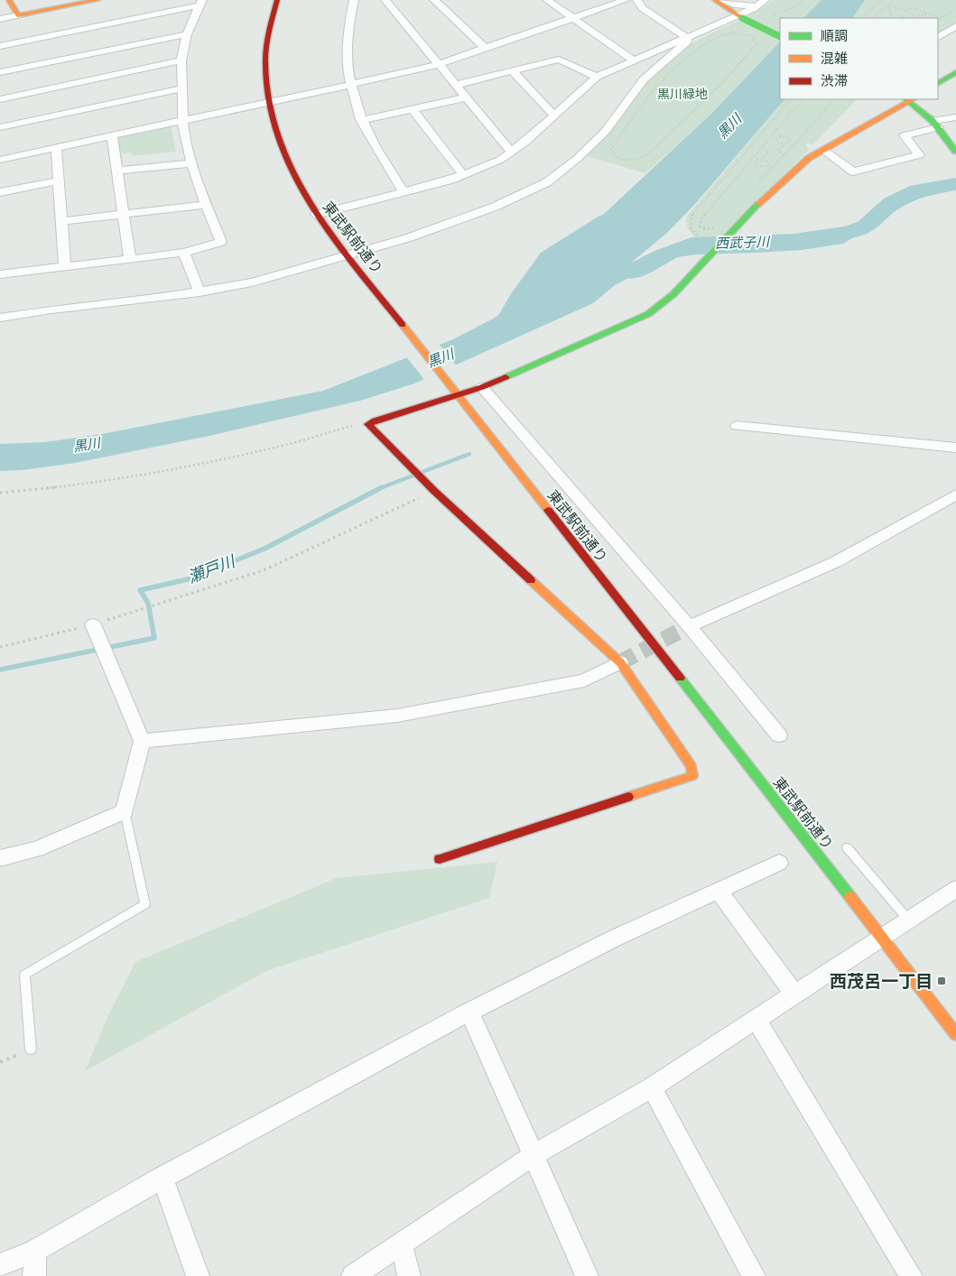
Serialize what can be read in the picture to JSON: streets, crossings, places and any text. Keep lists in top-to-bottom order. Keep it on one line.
{"streets":{"main road":["東武駅前通り"]},"water":["黒川","西武子川","瀬戸川"],"parks":["黒川緑地"],"places":{"transit":["西茂呂一丁目"]},"legend":["順調","混雑","渋滞"]}
